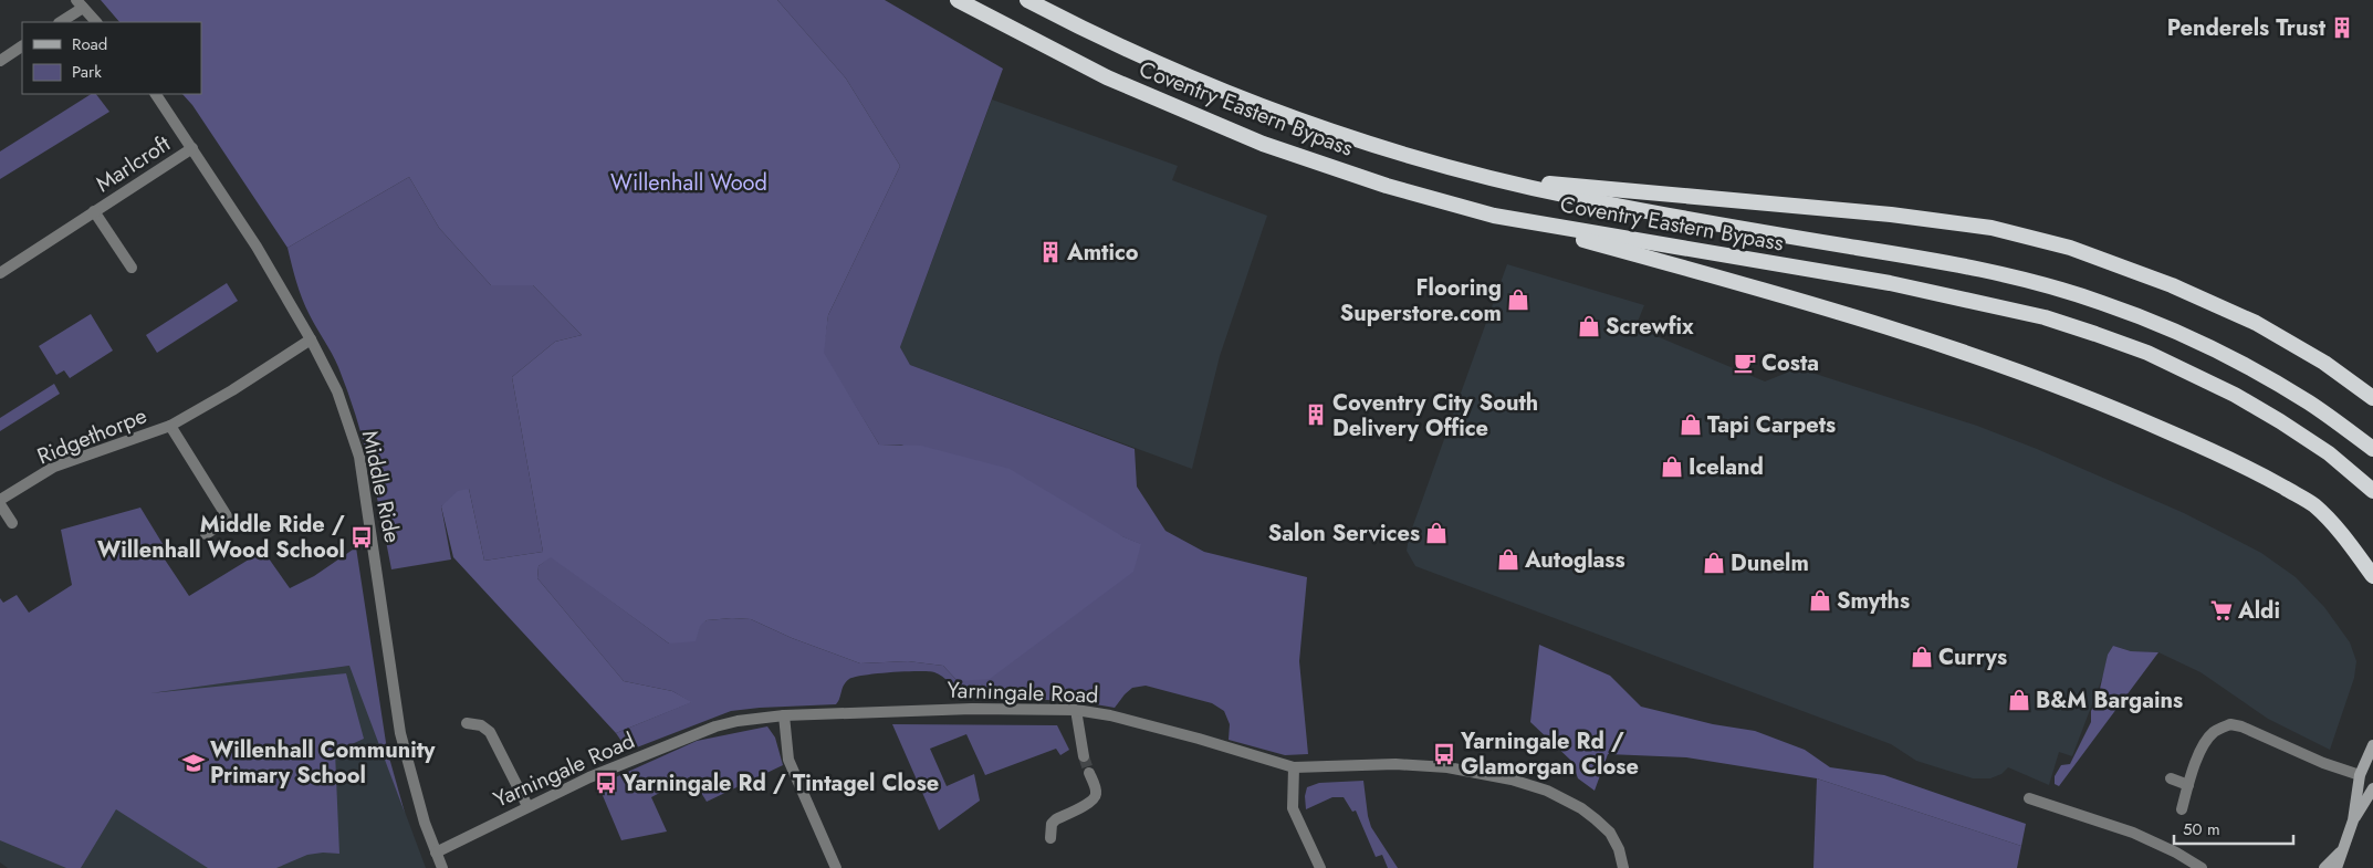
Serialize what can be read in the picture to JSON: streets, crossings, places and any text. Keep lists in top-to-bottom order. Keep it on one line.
{"streets":{"highway":["Coventry Eastern Bypass"],"street":["Marlcroft","Ridgethorpe","Middle Ride","Yarningale Road"]},"crossings":[["Marlcroft","Middle Ride"],["Ridgethorpe","Middle Ride"],["Middle Ride","Yarningale Road"]],"parks":["Willenhall Wood"],"places":{"building":["Penderels Trust","Amtico","Coventry City South Delivery Office"],"shop":["Flooring Superstore.com","Screwfix","Tapi Carpets","Iceland","Salon Services","Autoglass","Dunelm","Smyths","Currys","B&M Bargains"],"cafe":["Costa"],"bus stop":["Middle Ride / Willenhall Wood School","Yarningale Rd / Glamorgan Close","Yarningale Rd / Tintagel Close"],"supermarket":["Aldi"],"school or university":["Willenhall Community Primary School"]},"legend":["Road","Park"],"scale_bar":"50 m"}
